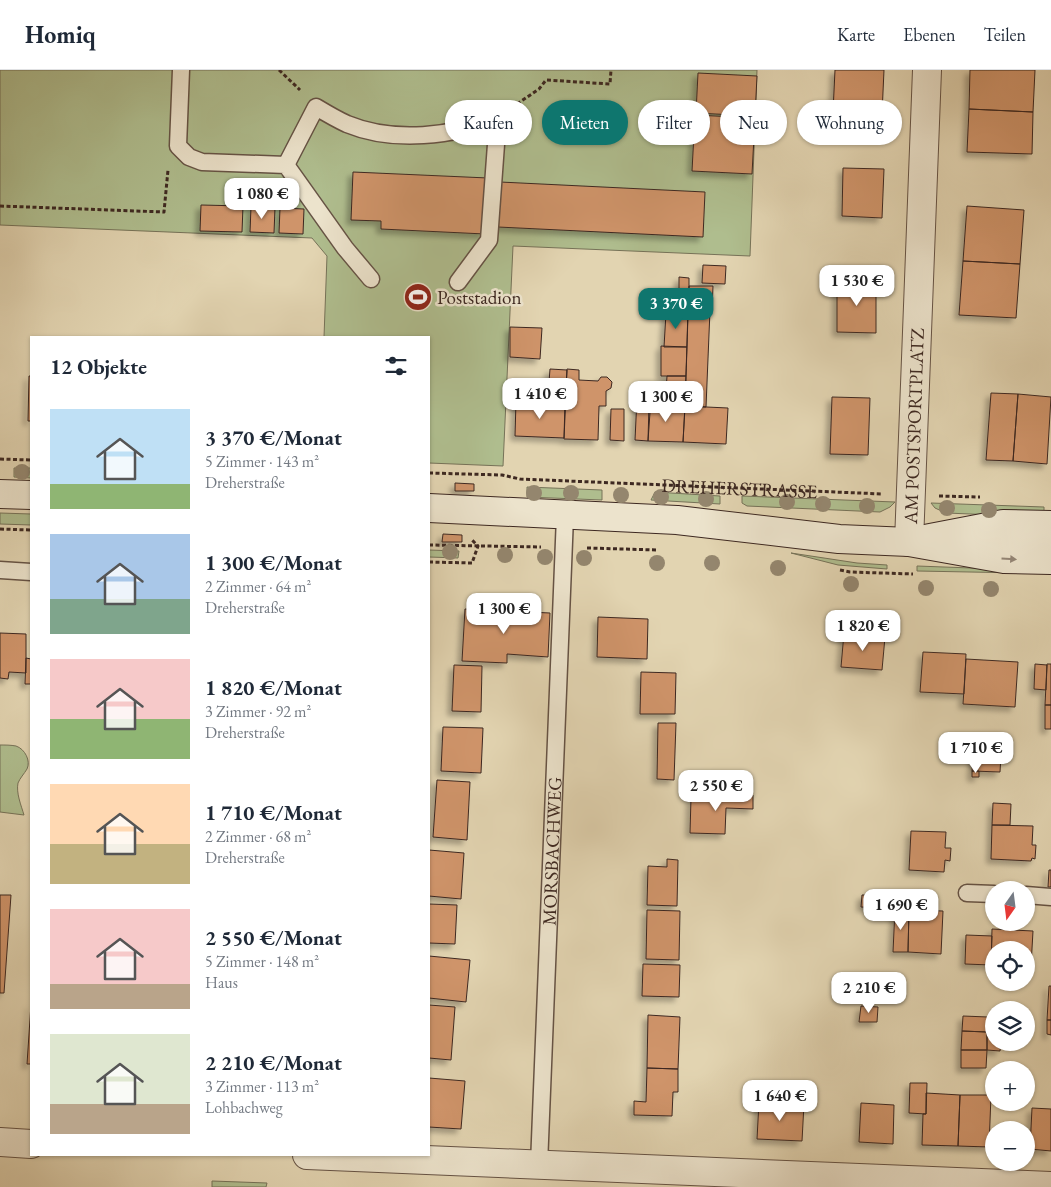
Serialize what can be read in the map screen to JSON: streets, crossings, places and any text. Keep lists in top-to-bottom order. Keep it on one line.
{"streets":{"street":["AM POSTSPORTPLATZ","DREHERSTRASSE"],"lane":["MORSBACHWEG"]},"crossings":[["AM POSTSPORTPLATZ","DREHERSTRASSE"],["DREHERSTRASSE","MORSBACHWEG"]],"places":{"sports":["Poststadion"]},"north":"bottom","page":{"header":"Homiq","nav":["Karte","Ebenen","Teilen"],"chip":["Kaufen","Mieten","Filter","Neu","Wohnung"],"price":["1 080 €","1 530 €","3 370 €","1 410 €","1 300 €","1 300 €","1 820 €","1 710 €","2 550 €","1 690 €","2 210 €","1 640 €"],"heading":"12 Objekte","list":[{"name":"3 370 €/Monat","note":"5 Zimmer · 143 m² · Dreherstraße"},{"name":"1 300 €/Monat","note":"2 Zimmer · 64 m² · Dreherstraße"},{"name":"1 820 €/Monat","note":"3 Zimmer · 92 m² · Dreherstraße"},{"name":"1 710 €/Monat","note":"2 Zimmer · 68 m² · Dreherstraße"},{"name":"2 550 €/Monat","note":"5 Zimmer · 148 m² · Haus"},{"name":"2 210 €/Monat","note":"3 Zimmer · 113 m² · Lohbachweg"}],"map_buttons":["+","−"]}}
